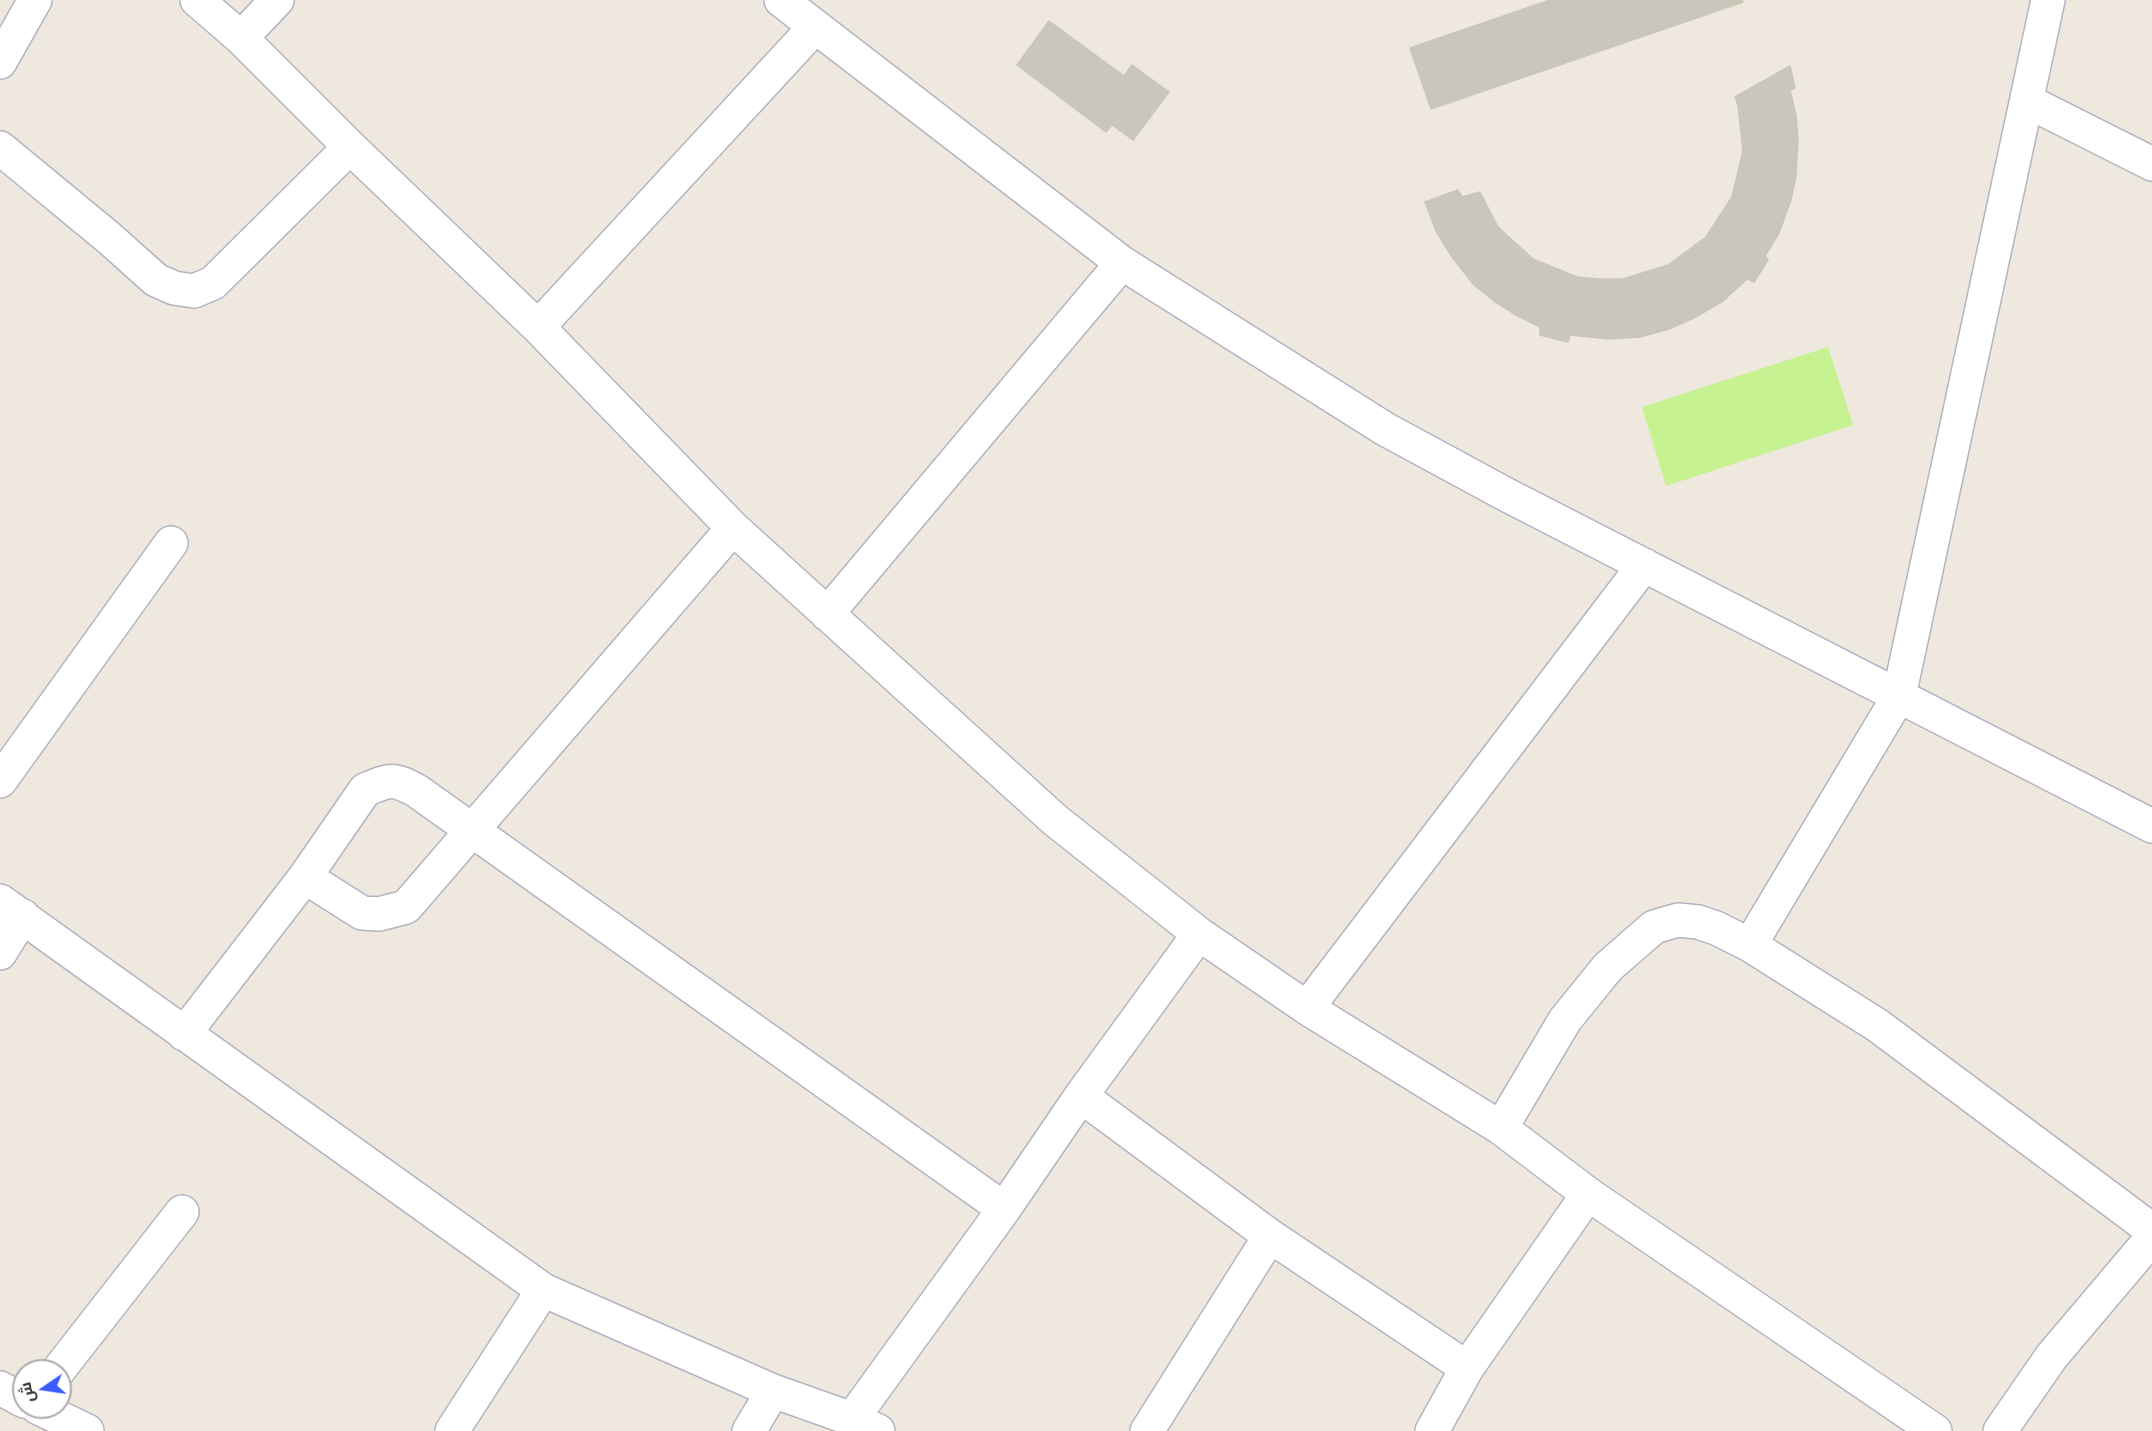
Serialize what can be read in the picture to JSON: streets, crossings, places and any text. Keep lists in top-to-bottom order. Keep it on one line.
{"north":"left"}
